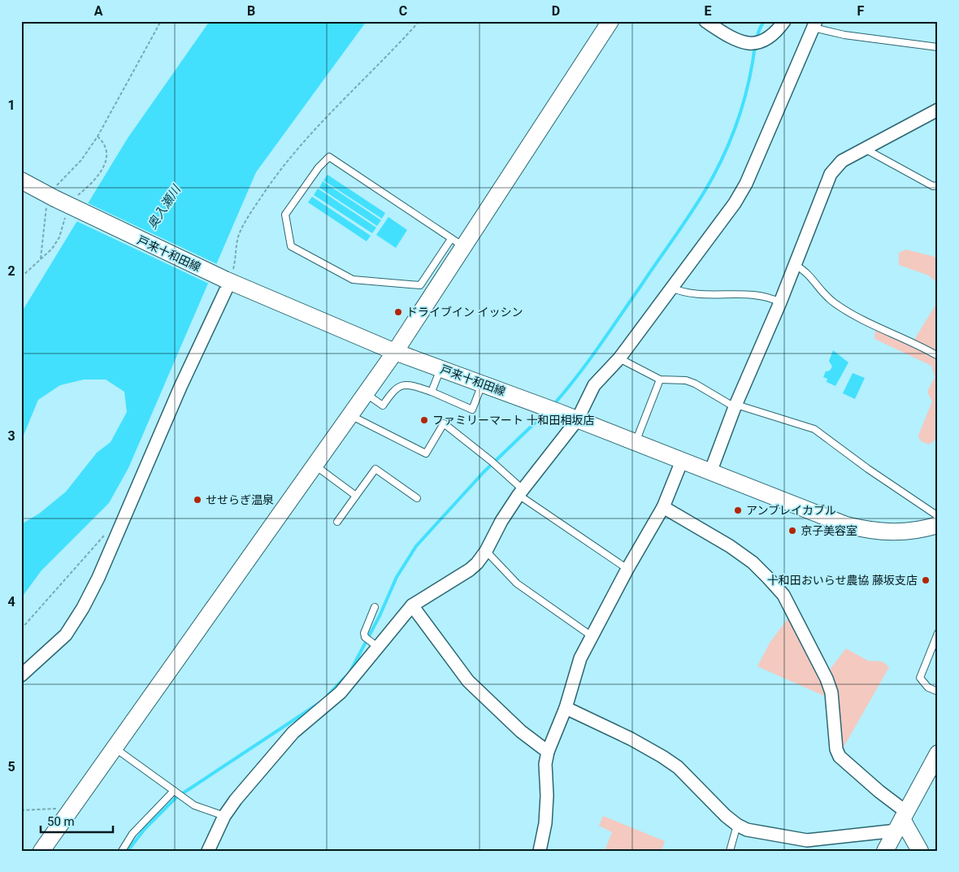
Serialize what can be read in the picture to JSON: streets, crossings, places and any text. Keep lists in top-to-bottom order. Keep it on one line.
{"streets":{"street":["戸来十和田線"]},"water":["奥入瀬川"],"places":["ドライブイン イッシン","ファミリーマート 十和田相坂店","せせらぎ温泉","アンブレイカブル","京子美容室","十和田おいらせ農協 藤坂支店"],"scale_bar":"50 m","grid":{"columns":["A","B","C","D","E","F"],"rows":["1","2","3","4","5"]}}
